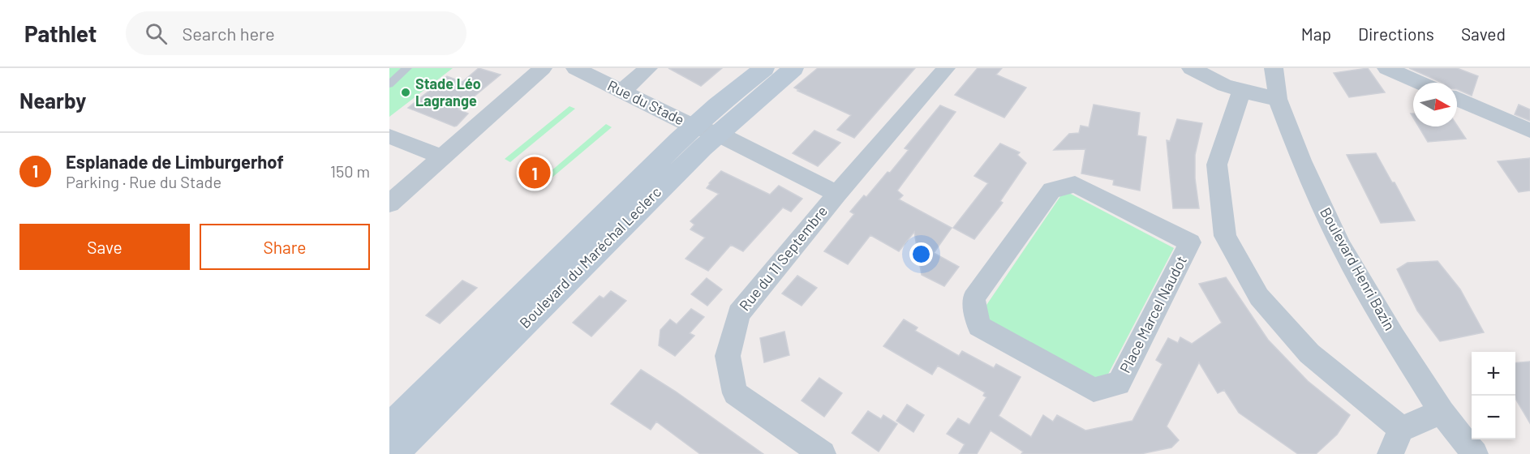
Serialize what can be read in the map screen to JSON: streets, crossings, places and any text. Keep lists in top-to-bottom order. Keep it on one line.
{"streets":{"main road":["Boulevard du Maréchal Leclerc"],"street":["Rue du Stade","Rue du 11 Septembre","Boulevard Henri Bazin","Place Marcel Naudot"]},"crossings":[["Rue du Stade","Boulevard du Maréchal Leclerc"],["Rue du Stade","Rue du 11 Septembre"],["Boulevard du Maréchal Leclerc","Rue du 11 Septembre"]],"places":["Stade Léo Lagrange"],"north":"right","page":{"header":"Pathlet","search":"Search here","nav":["Map","Directions","Saved"],"heading":"Nearby","list":[{"mark":"1","name":"Esplanade de Limburgerhof","note":"Parking · Rue du Stade","value":"150 m"}],"pins":"1","buttons":["Save","Share"],"map_buttons":["+","−"]}}
